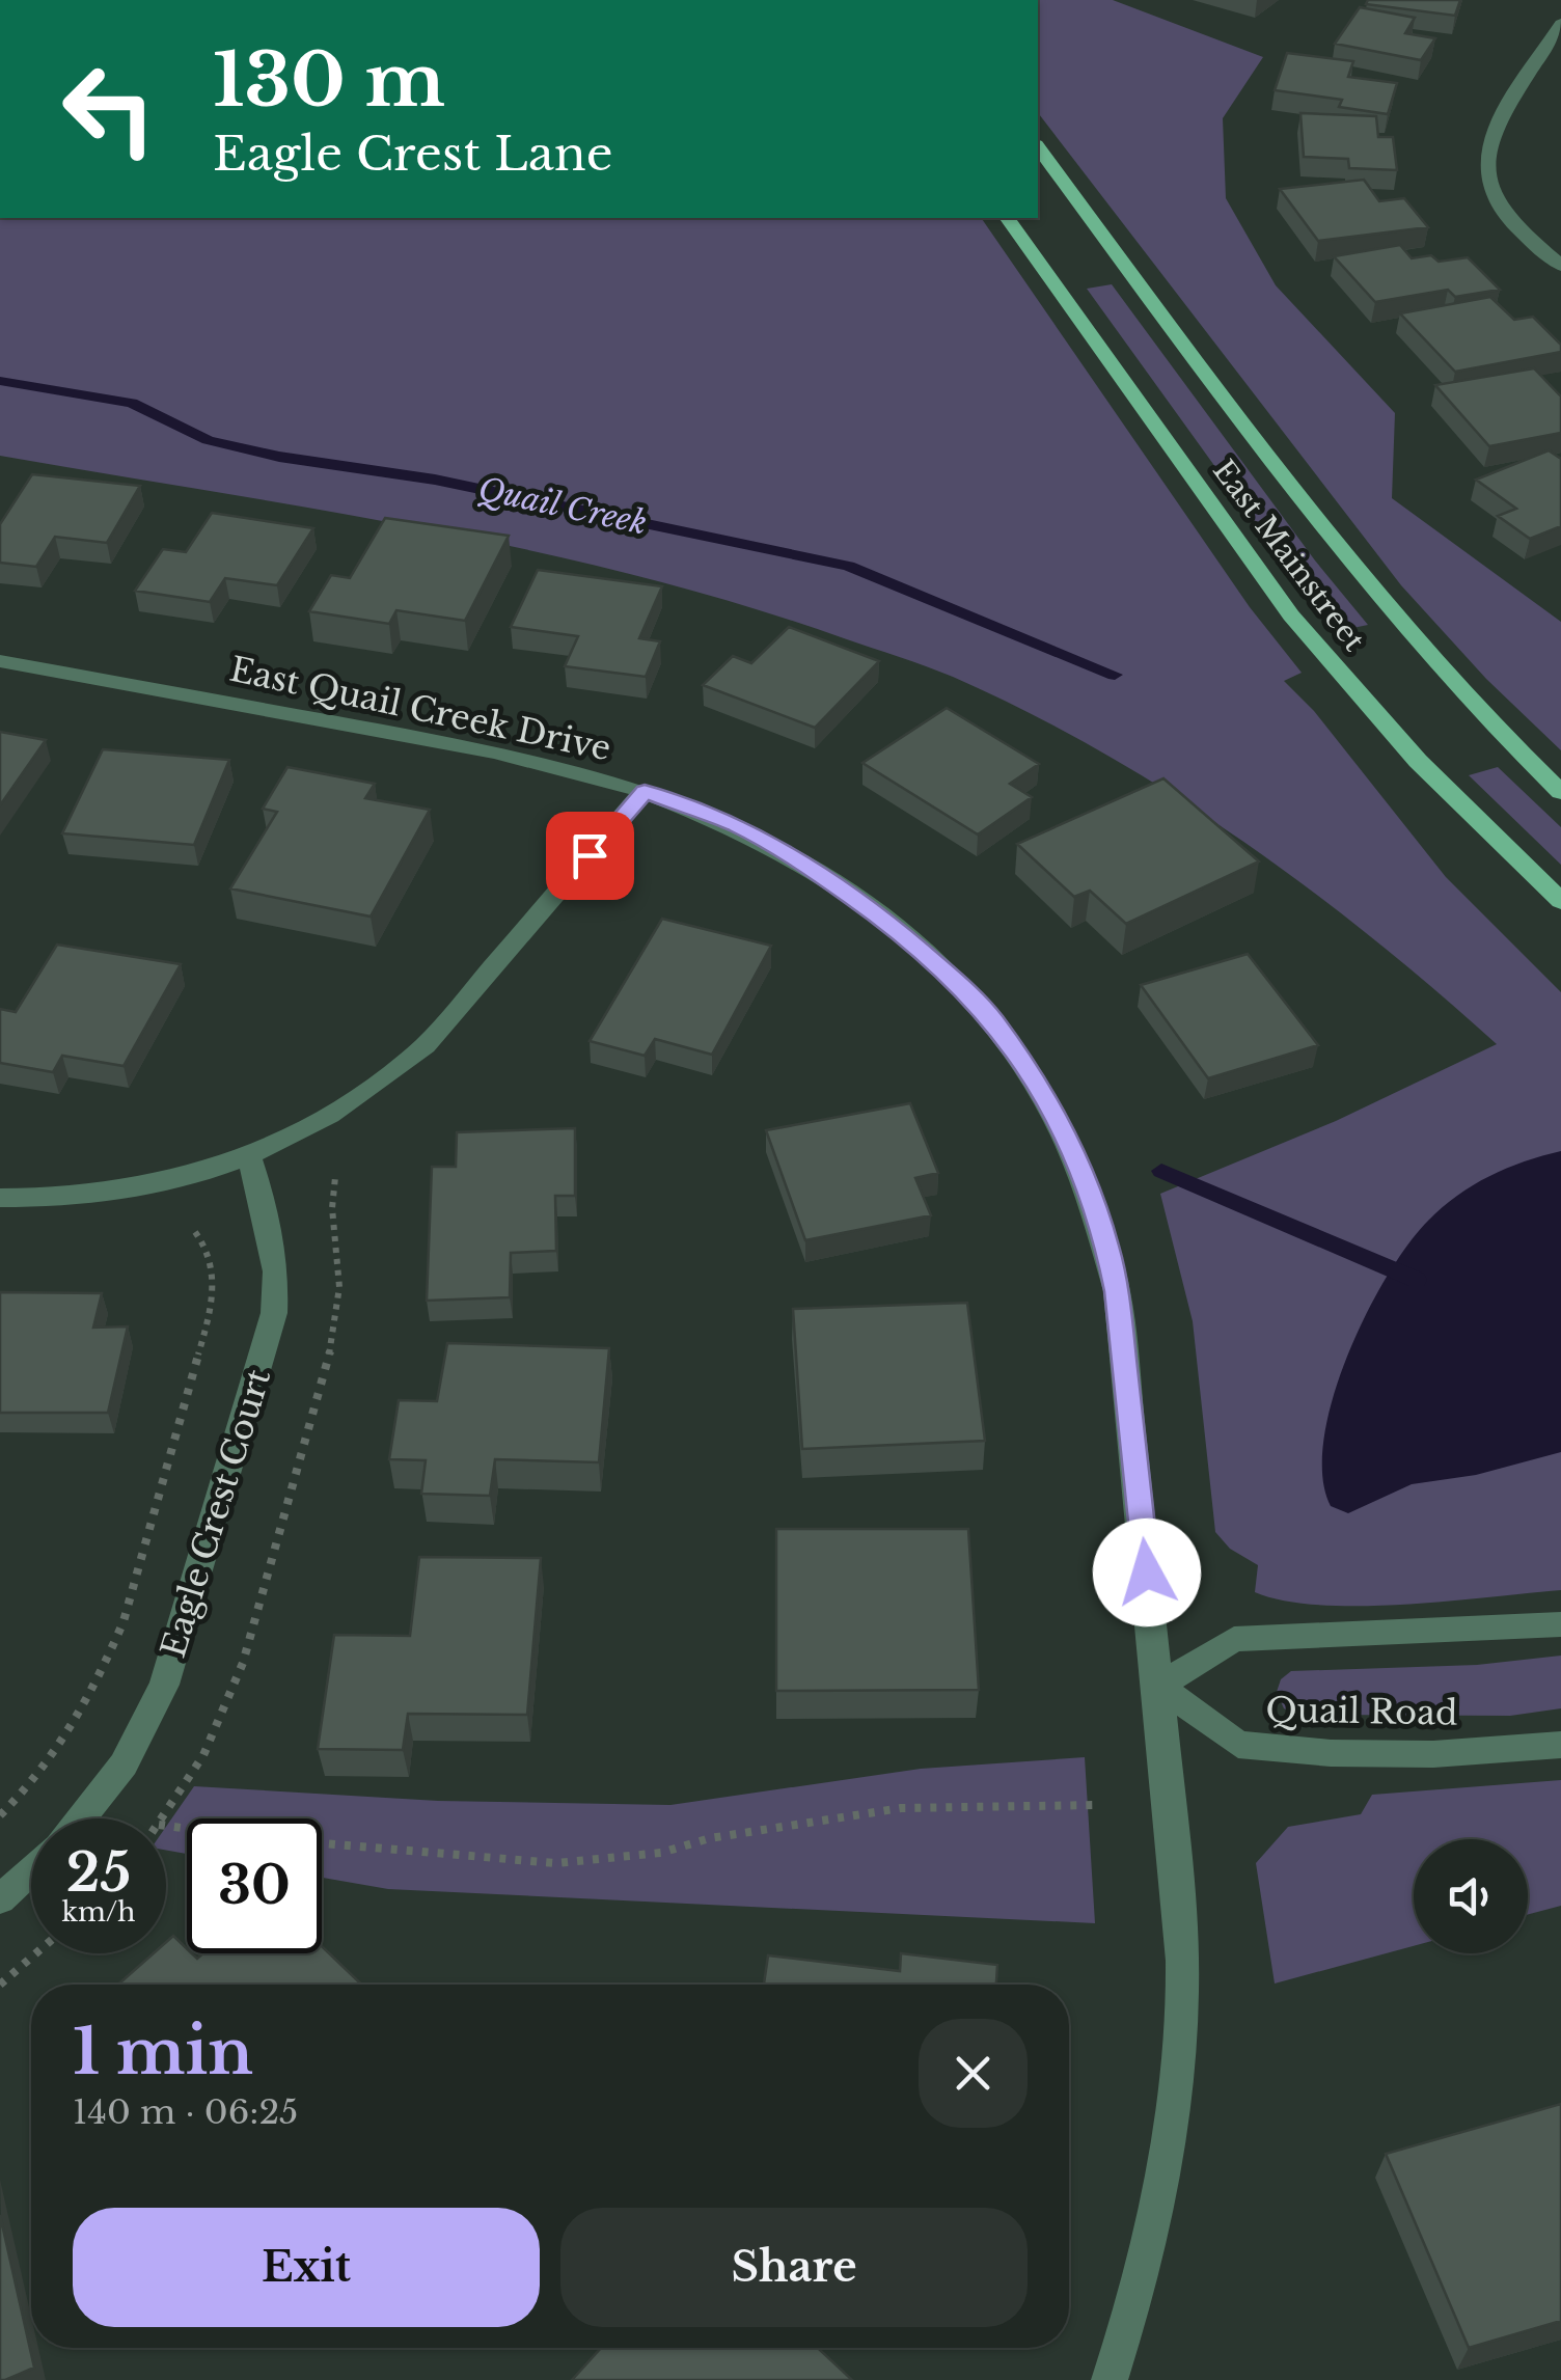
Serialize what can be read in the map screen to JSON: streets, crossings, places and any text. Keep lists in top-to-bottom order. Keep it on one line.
{"streets":{"main road":["East Mainstreet"],"street":["East Quail Creek Drive","Eagle Crest Court","Quail Road"]},"crossings":[["East Quail Creek Drive","Quail Road"]],"water":["Quail Creek"],"page":{"turn":["130 m","Eagle Crest Lane"],"speed":"25 km/h","limit":"30","heading":["1 min","140 m · 06:25"],"buttons":["Exit","Share"]}}
